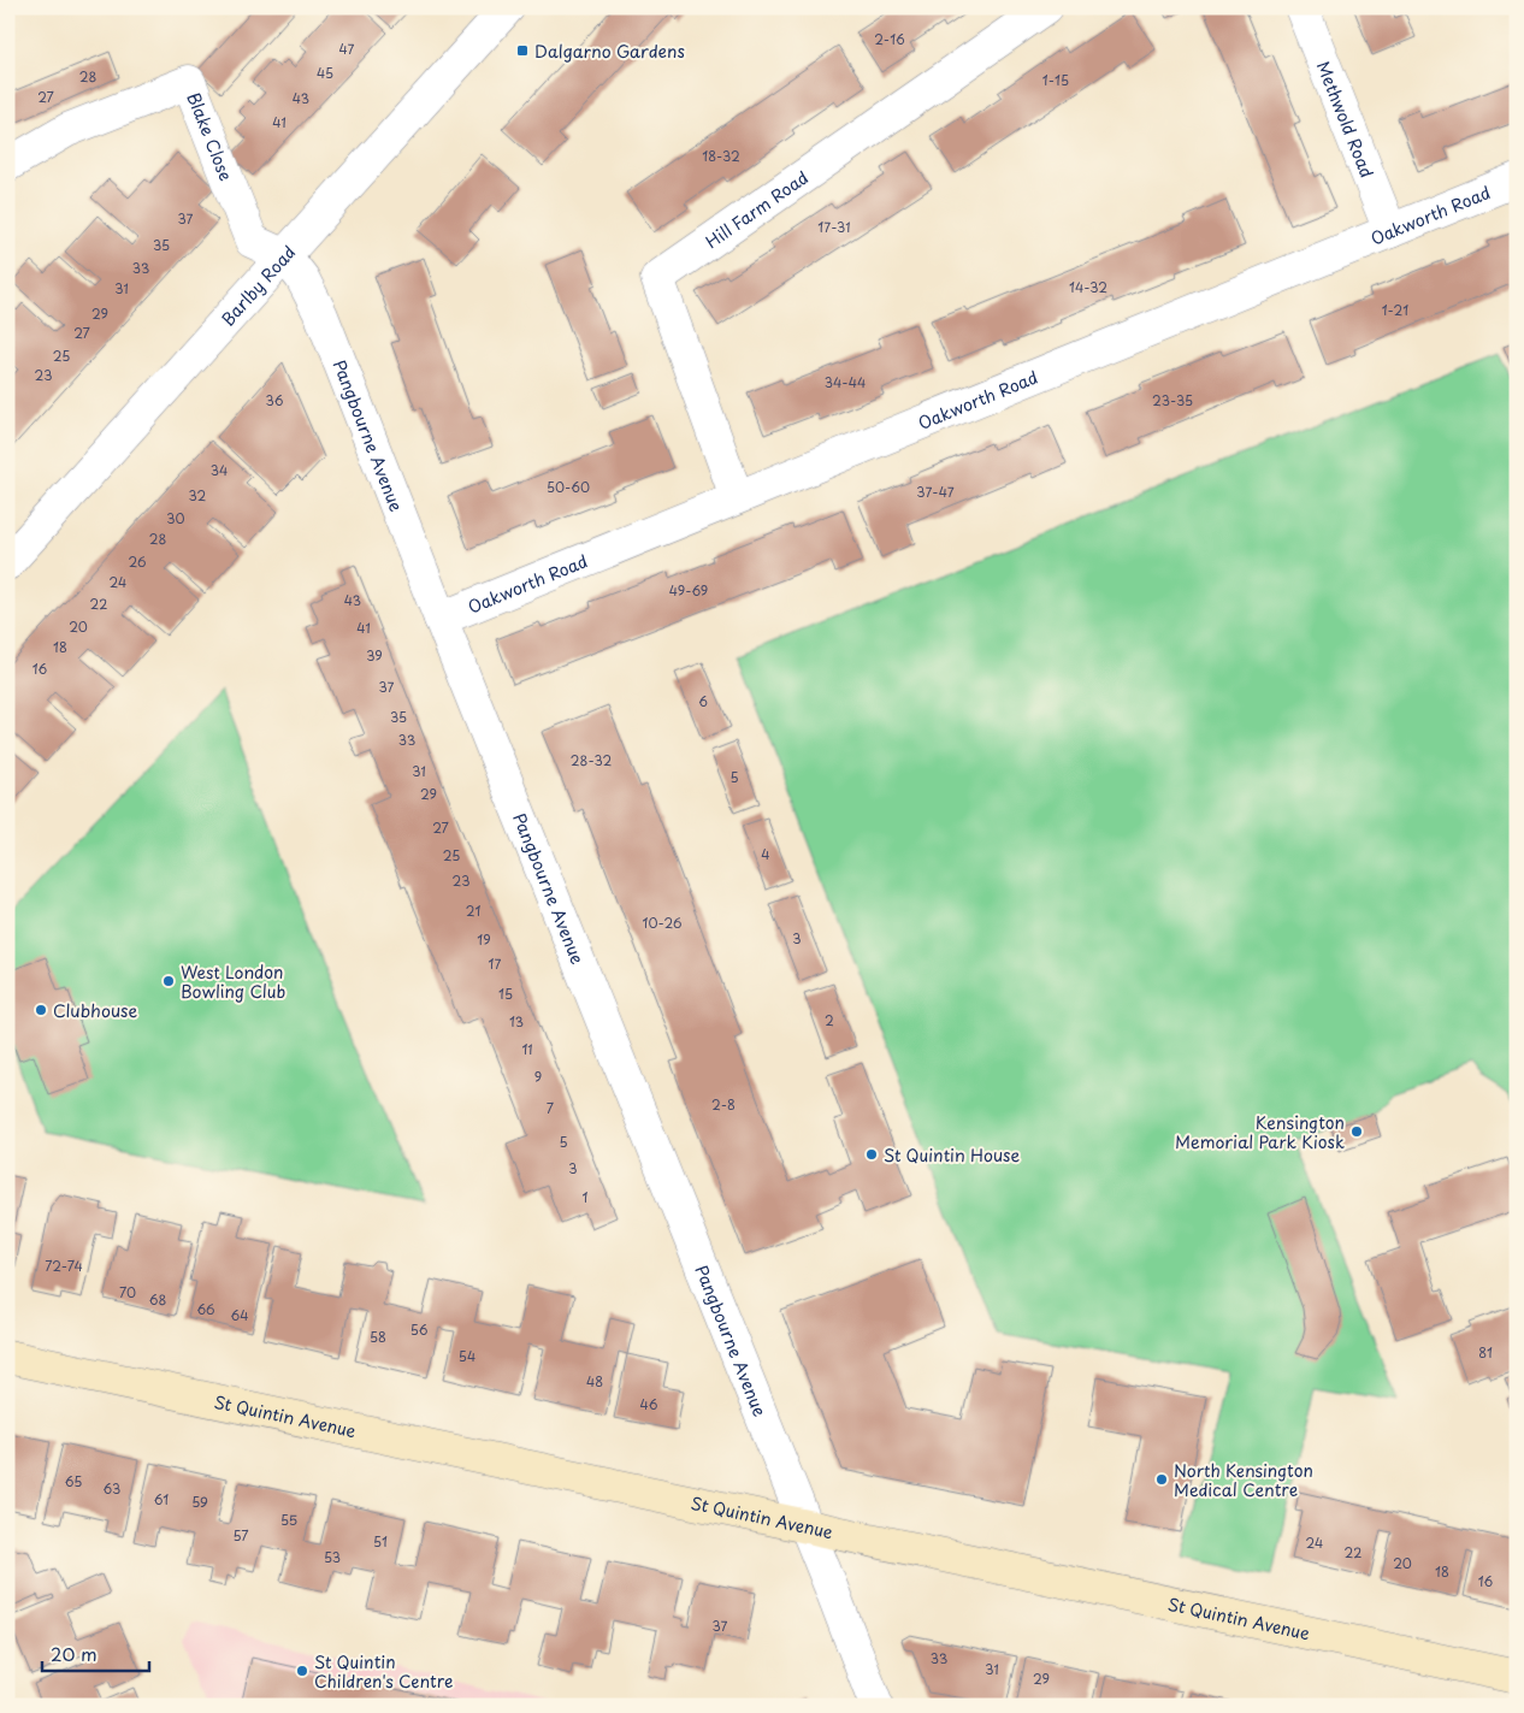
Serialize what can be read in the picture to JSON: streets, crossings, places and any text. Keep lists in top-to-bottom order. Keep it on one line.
{"streets":{"main road":["St Quintin Avenue"],"street":["Methwold Road","Blake Close","Hill Farm Road","Oakworth Road","Barlby Road","Pangbourne Avenue"]},"crossings":[["Methwold Road","Oakworth Road"],["Blake Close","Barlby Road"],["Blake Close","Pangbourne Avenue"],["Hill Farm Road","Oakworth Road"],["Oakworth Road","Pangbourne Avenue"],["Barlby Road","Pangbourne Avenue"],["Pangbourne Avenue","St Quintin Avenue"]],"places":{"transit":["Dalgarno Gardens"],"other":["West London Bowling Club","Clubhouse","Kensington Memorial Park Kiosk","St Quintin House","North Kensington Medical Centre","St Quintin Children's Centre"]},"house_numbers":["2-16","47","45","28","1-15","27","43","41","18-32","37","17-31","35","33","14-32","31","1-21","29","27","25","23","34-44","36","23-35","34","50-60","37-47","32","30","28","26","24","49-69","43","22","20","41","18","39","16","37","6","35","33","28-32","31","5","29","27","4","25","23","21","10-26","3","19","17","15","2","13","11","9","2-8","7","5","3","1","72-74","70","68","66","64","56","58","81","54","48","46","65","63","61","59","55","57","51","24","22","53","20","18","16","37","33","31","29"],"scale_bar":"20 m"}
